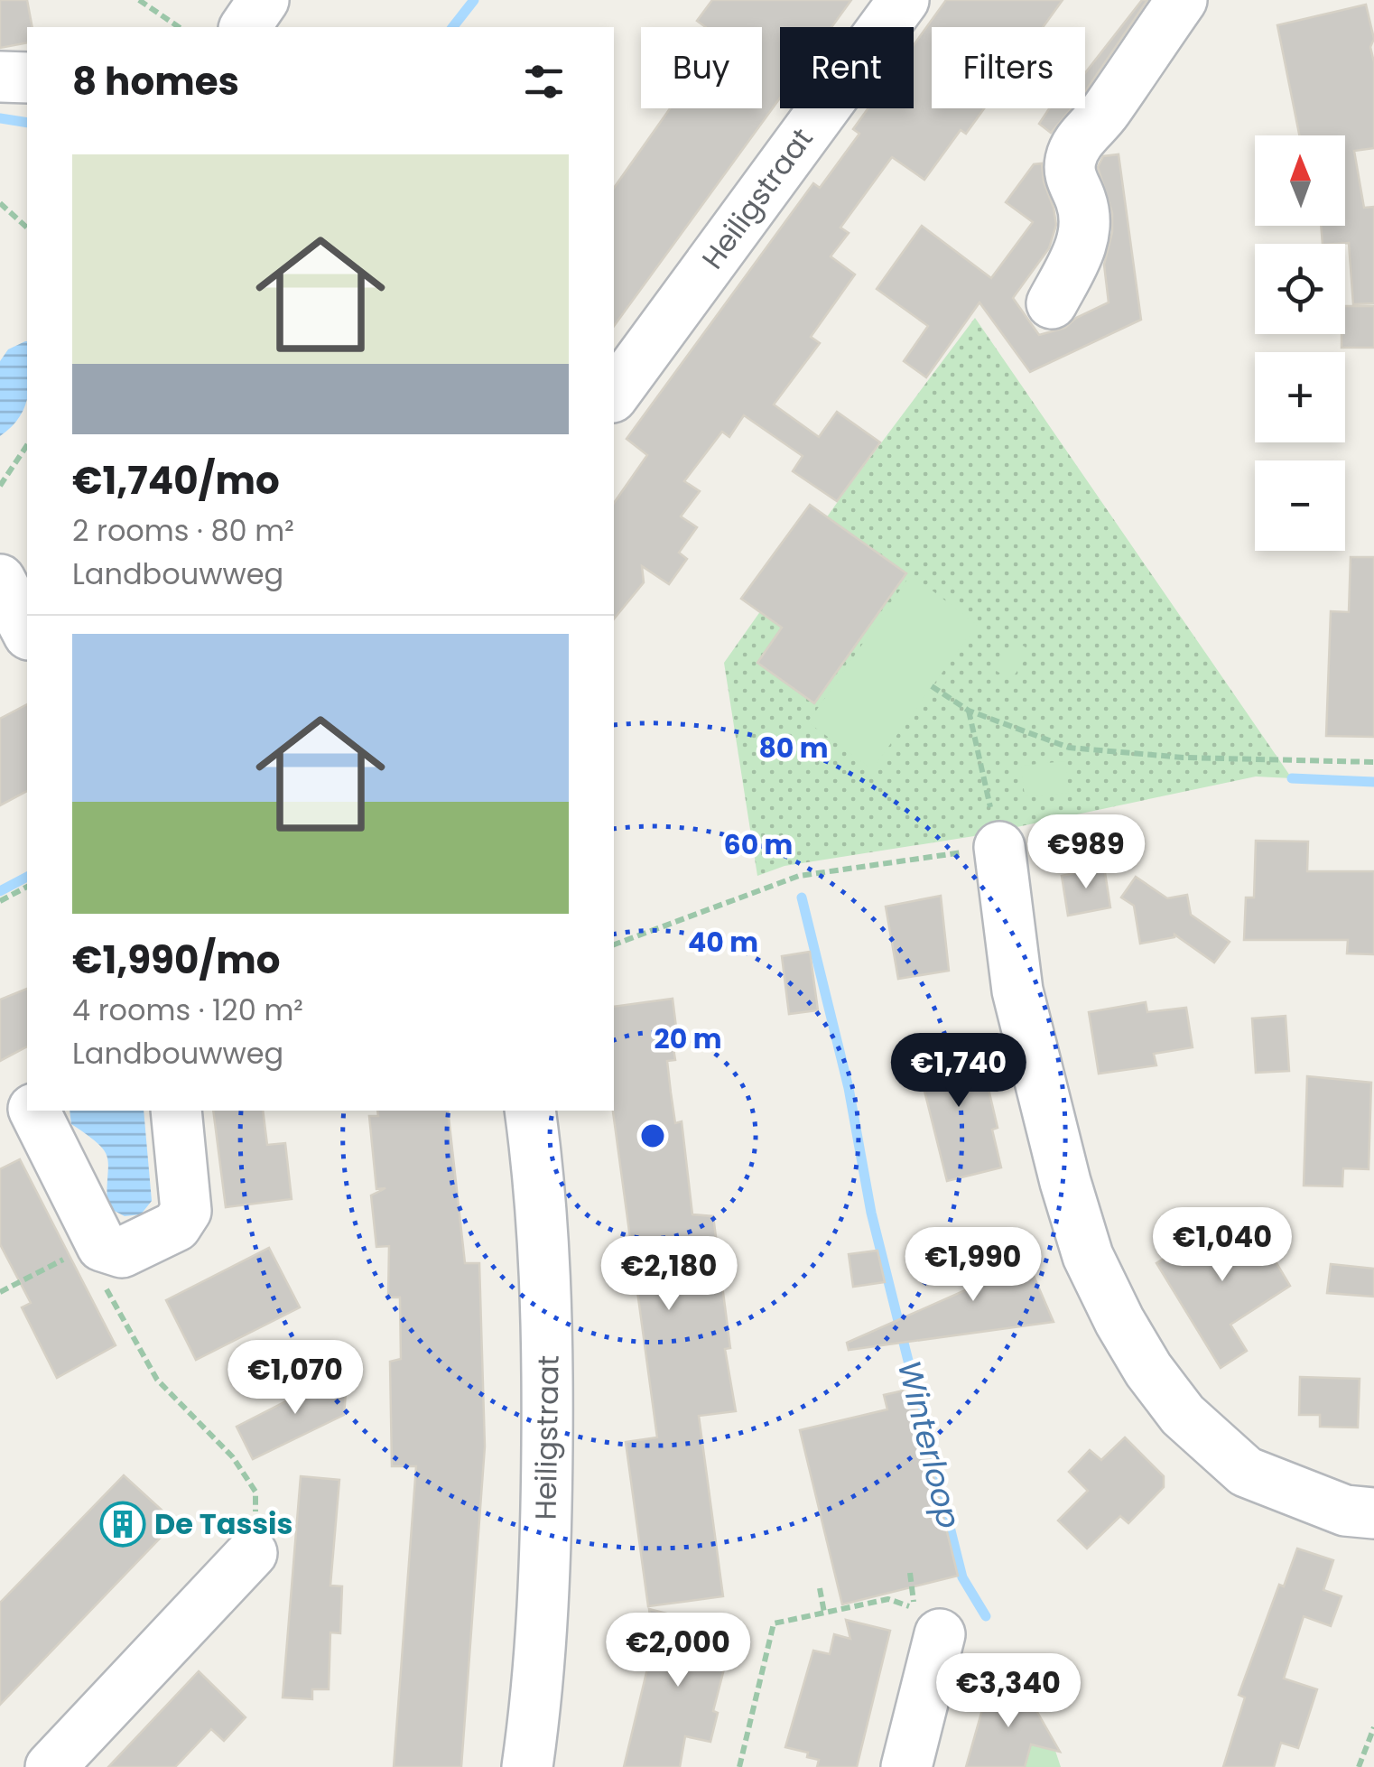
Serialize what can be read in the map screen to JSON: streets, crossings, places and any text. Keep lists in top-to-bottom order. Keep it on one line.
{"streets":{"street":["Heiligstraat"]},"water":["Winterloop"],"places":{"building":["De Tassis"]},"north":"top","page":{"chip":["Buy","Rent","Filters"],"heading":"8 homes","map_buttons":["+","−"],"list":[{"name":"€1,740/mo","note":"2 rooms · 80 m² · Landbouwweg"},{"name":"€1,990/mo","note":"4 rooms · 120 m² · Landbouwweg"}],"price":["€989","€1,740","€1,040","€1,990","€2,180","€1,070","€2,000","€3,340"]},"rings":["80 m","60 m","40 m","20 m"]}
